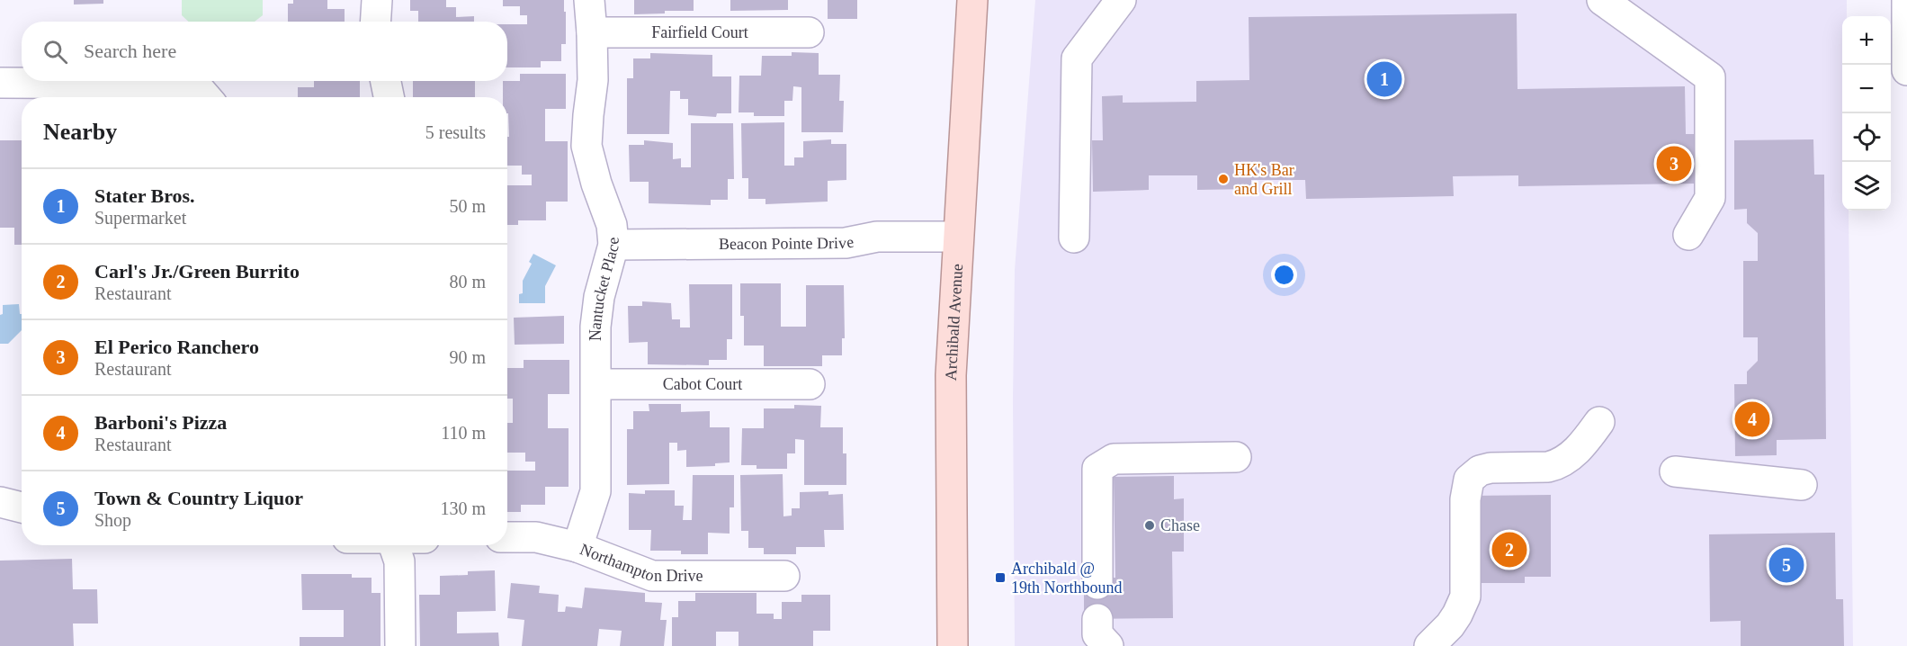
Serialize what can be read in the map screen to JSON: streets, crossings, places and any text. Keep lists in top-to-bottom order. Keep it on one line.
{"streets":{"main road":["Archibald Avenue"],"street":["Fairfield Court","Beacon Pointe Drive","Nantucket Place","Cabot Court","Northampton Drive"]},"crossings":[["Fairfield Court","Nantucket Place"],["Beacon Pointe Drive","Nantucket Place"],["Beacon Pointe Drive","Archibald Avenue"],["Nantucket Place","Cabot Court"],["Nantucket Place","Northampton Drive"]],"places":{"other":["HK's Bar and Grill","Chase"],"transit":["Archibald @ 19th Northbound"]},"page":{"map_buttons":["+","−"],"search":"Search here","pins":["1","3","4","2","5"],"heading":["Nearby","5 results"],"list":[{"mark":"1","name":"Stater Bros.","note":"Supermarket","value":"50 m"},{"mark":"2","name":"Carl's Jr./Green Burrito","note":"Restaurant","value":"80 m"},{"mark":"3","name":"El Perico Ranchero","note":"Restaurant","value":"90 m"},{"mark":"4","name":"Barboni's Pizza","note":"Restaurant","value":"110 m"},{"mark":"5","name":"Town & Country Liquor","note":"Shop","value":"130 m"}]}}
